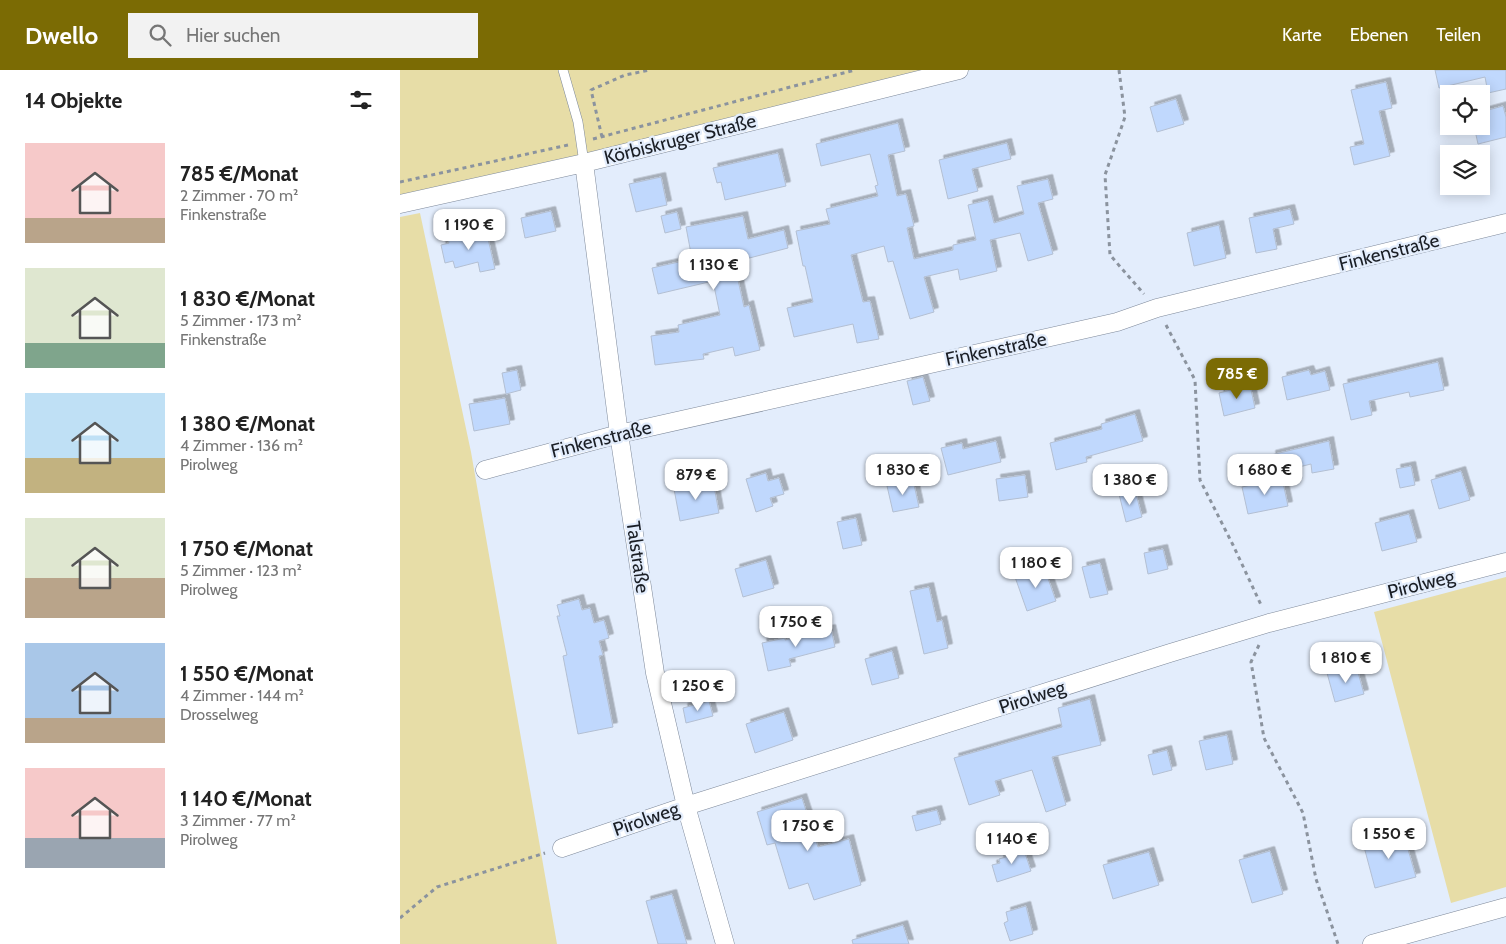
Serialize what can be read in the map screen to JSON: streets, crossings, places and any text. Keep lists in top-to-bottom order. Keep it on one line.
{"streets":{"street":["Körbiskruger Straße","Finkenstraße","Talstraße","Pirolweg"]},"crossings":[["Körbiskruger Straße","Talstraße"],["Finkenstraße","Talstraße"],["Talstraße","Pirolweg"]],"page":{"header":"Dwello","search":"Hier suchen","nav":["Karte","Ebenen","Teilen"],"heading":"14 Objekte","list":[{"name":"785 €/Monat","note":"2 Zimmer · 70 m² · Finkenstraße"},{"name":"1 830 €/Monat","note":"5 Zimmer · 173 m² · Finkenstraße"},{"name":"1 380 €/Monat","note":"4 Zimmer · 136 m² · Pirolweg"},{"name":"1 750 €/Monat","note":"5 Zimmer · 123 m² · Pirolweg"},{"name":"1 550 €/Monat","note":"4 Zimmer · 144 m² · Drosselweg"},{"name":"1 140 €/Monat","note":"3 Zimmer · 77 m² · Pirolweg"}],"price":["1 190 €","1 130 €","785 €","1 830 €","1 680 €","879 €","1 380 €","1 180 €","1 750 €","1 810 €","1 250 €","1 750 €","1 550 €","1 140 €"]}}
